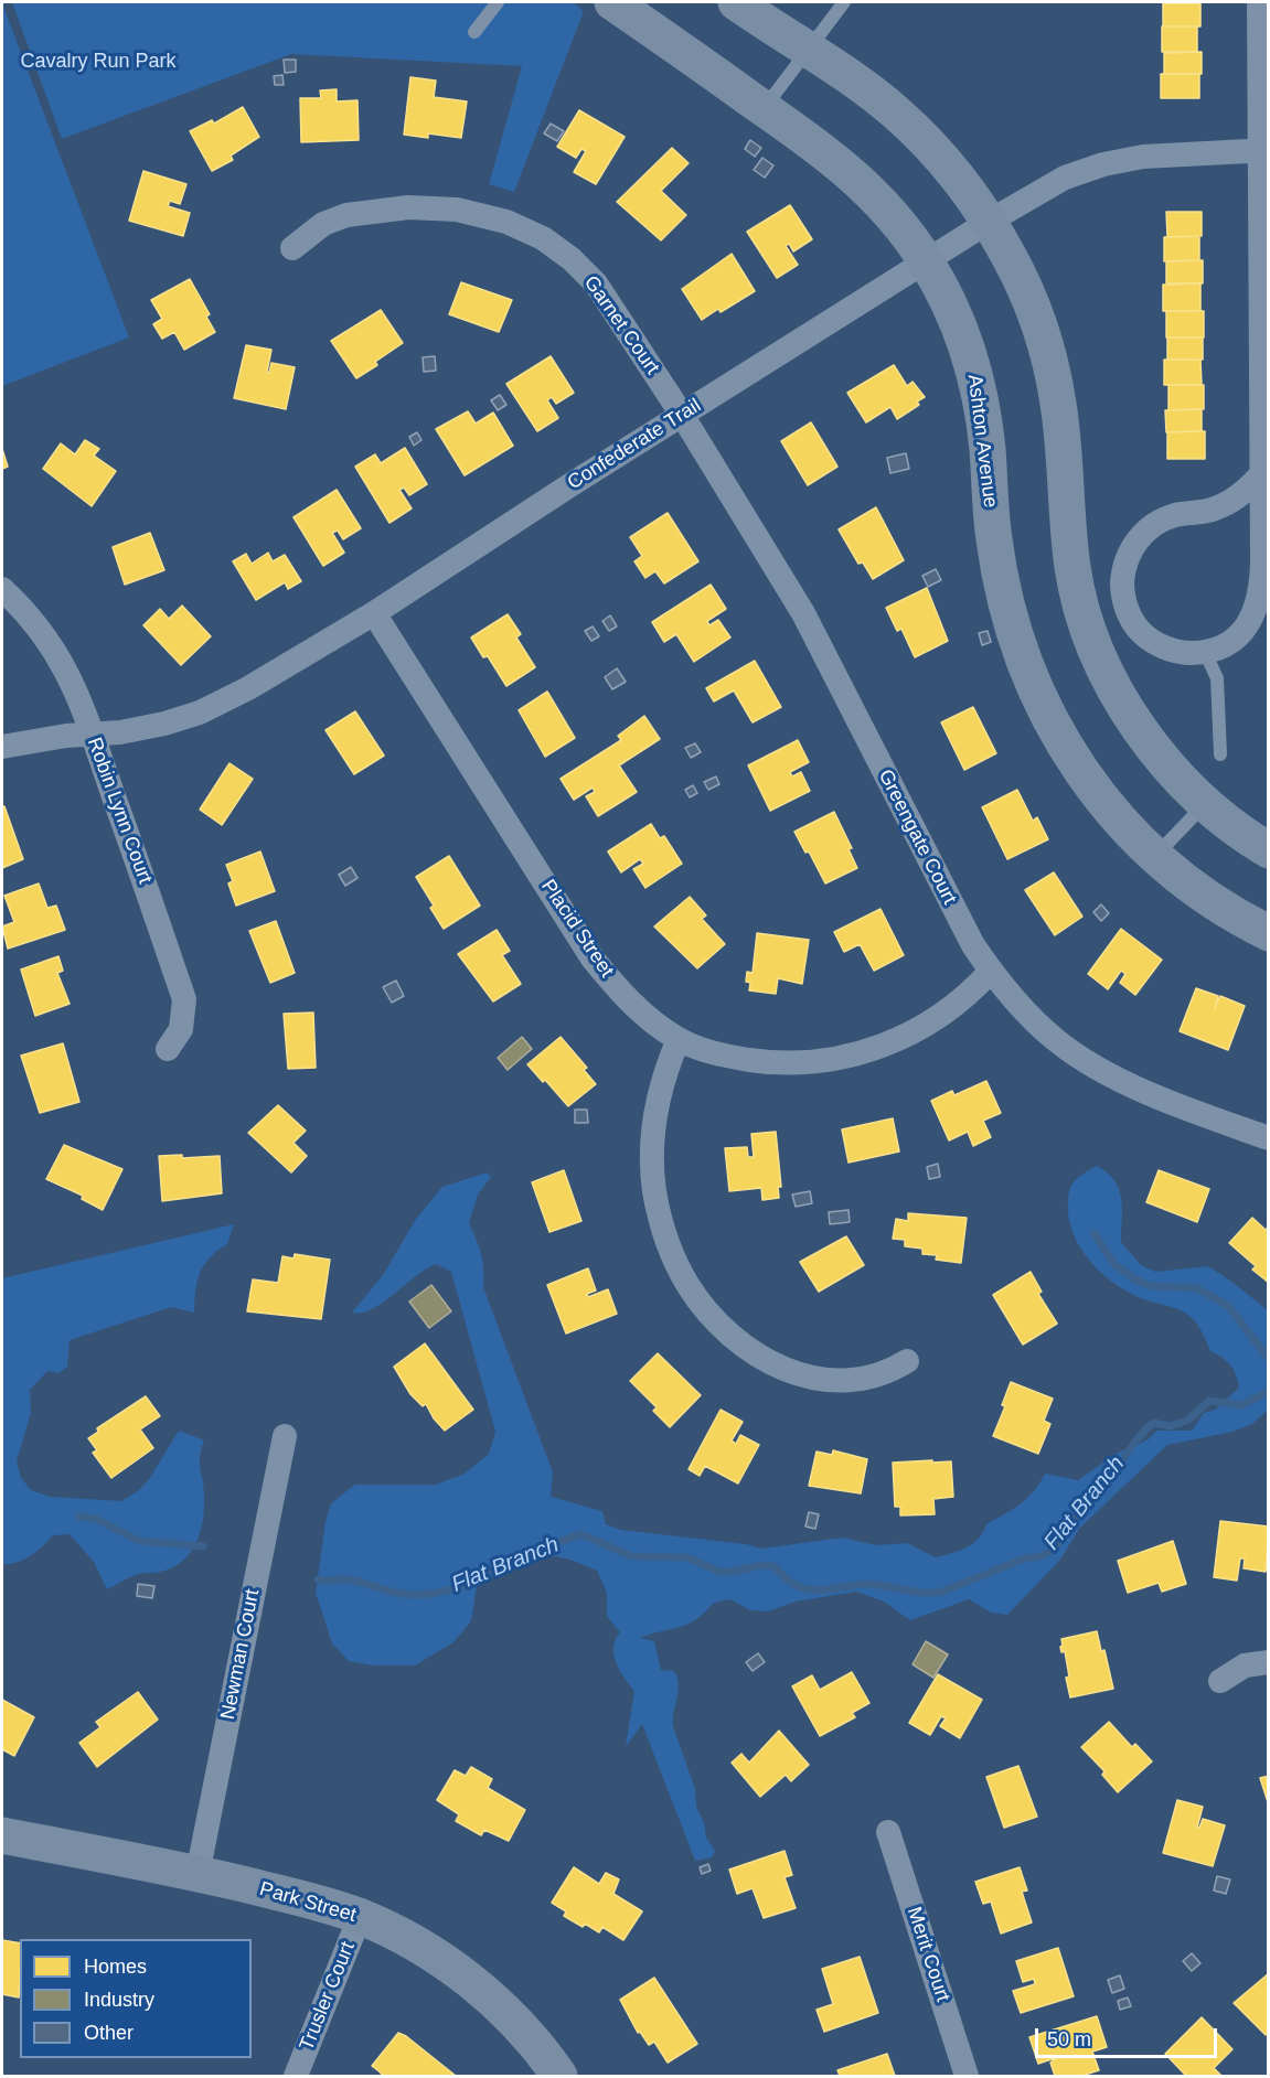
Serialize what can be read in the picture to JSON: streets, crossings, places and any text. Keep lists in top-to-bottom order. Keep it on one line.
{"streets":{"street":["Garnet Court","Ashton Avenue","Confederate Trail","Robin Lynn Court","Greengate Court","Placid Street","Newman Court","Park Street","Merit Court","Trusler Court"]},"crossings":[["Garnet Court","Confederate Trail"],["Garnet Court","Greengate Court"],["Ashton Avenue","Confederate Trail"],["Confederate Trail","Robin Lynn Court"],["Confederate Trail","Greengate Court"],["Confederate Trail","Placid Street"],["Greengate Court","Placid Street"],["Newman Court","Park Street"],["Park Street","Trusler Court"]],"water":["Flat Branch"],"parks":["Cavalry Run Park"],"legend":["Homes","Industry","Other"],"scale_bar":"50 m"}
